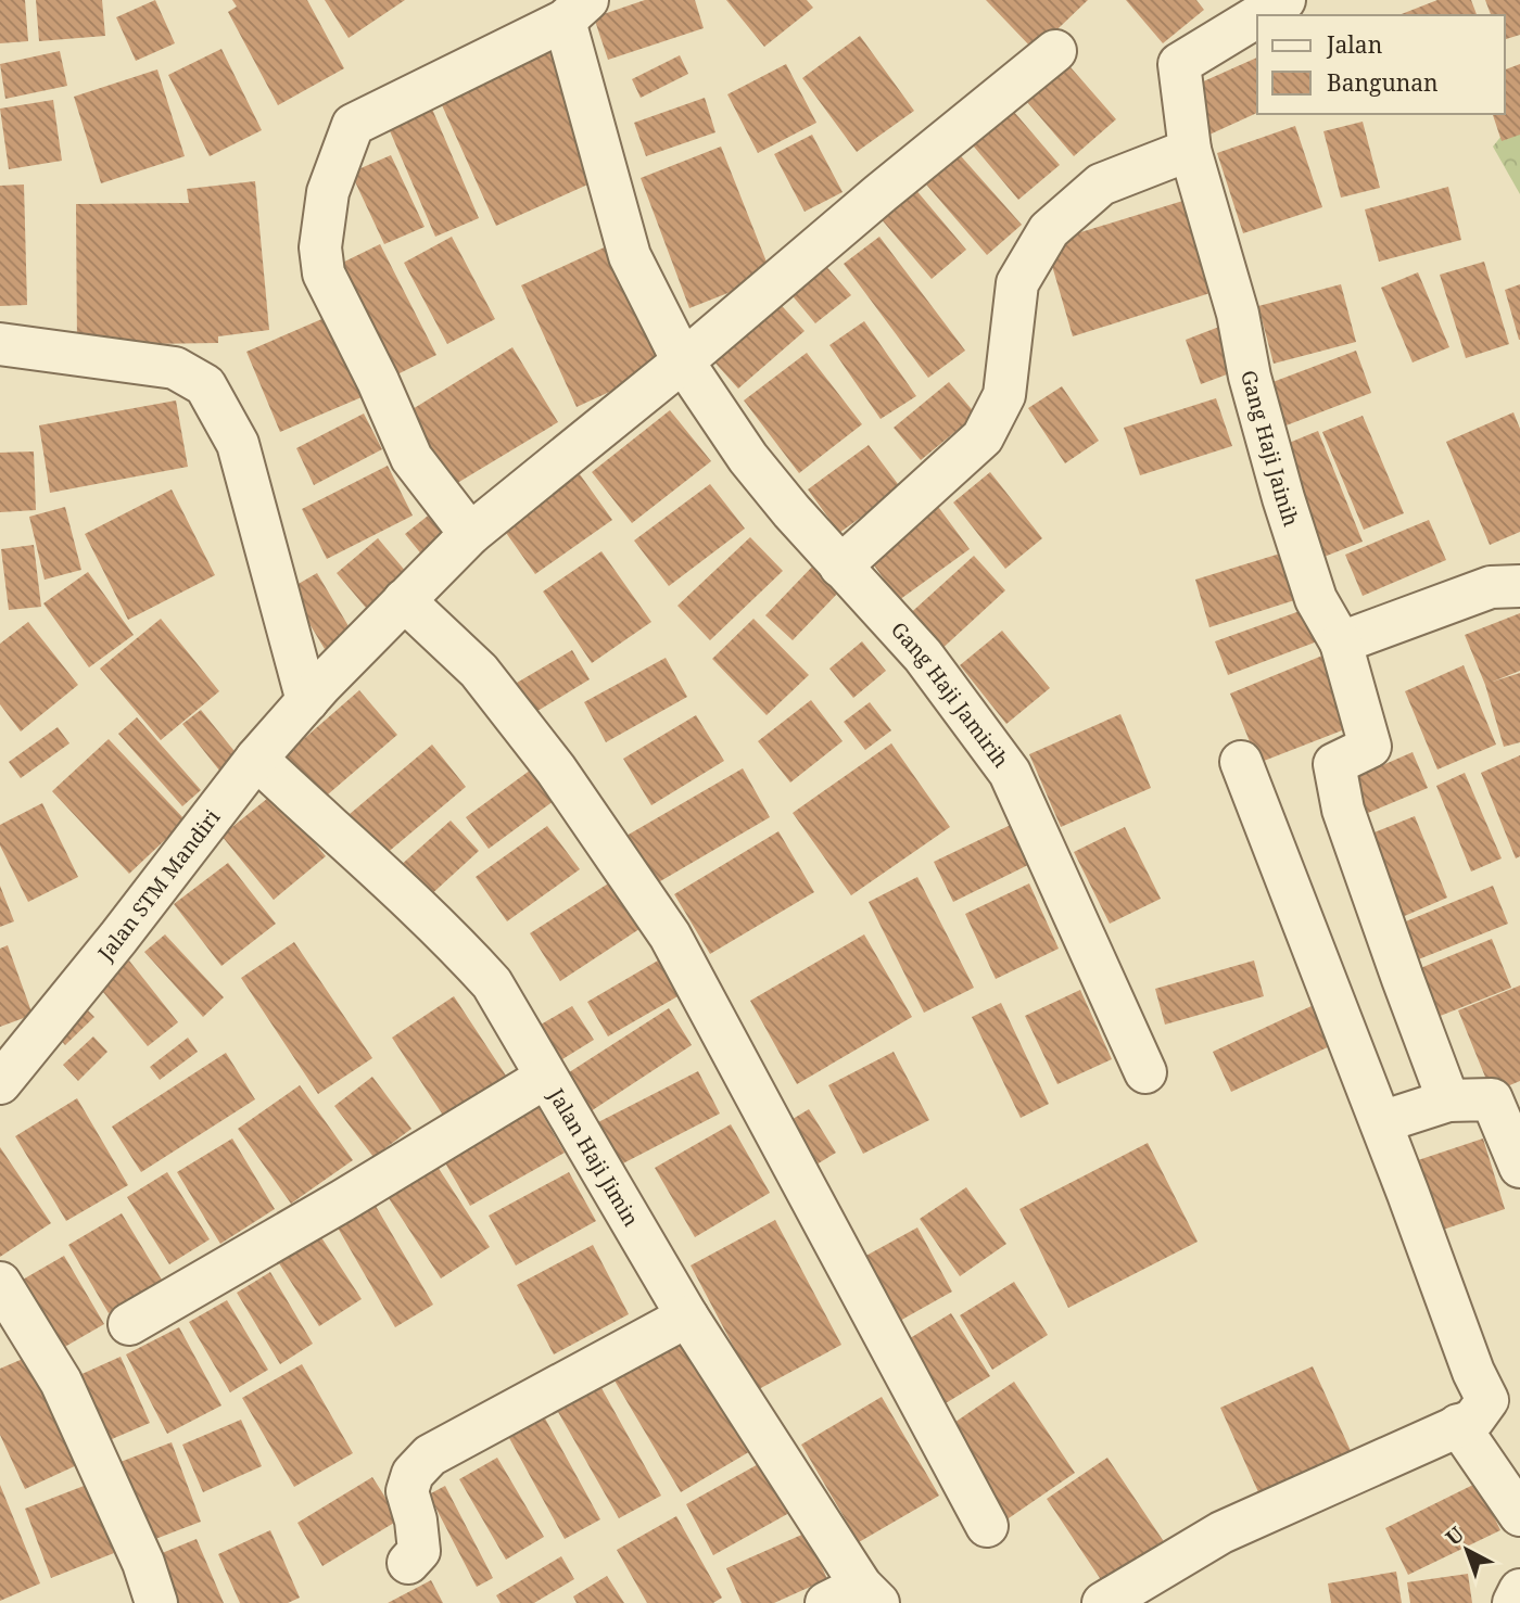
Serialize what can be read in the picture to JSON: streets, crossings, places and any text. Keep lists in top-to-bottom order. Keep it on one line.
{"streets":{"street":["Gang Haji Jainih","Gang Haji Jamirih","Jalan STM Mandiri","Jalan Haji Jimin"]},"crossings":[["Gang Haji Jamirih","Jalan STM Mandiri"],["Jalan STM Mandiri","Jalan Haji Jimin"]],"legend":["Jalan","Bangunan"],"north":"top left"}
